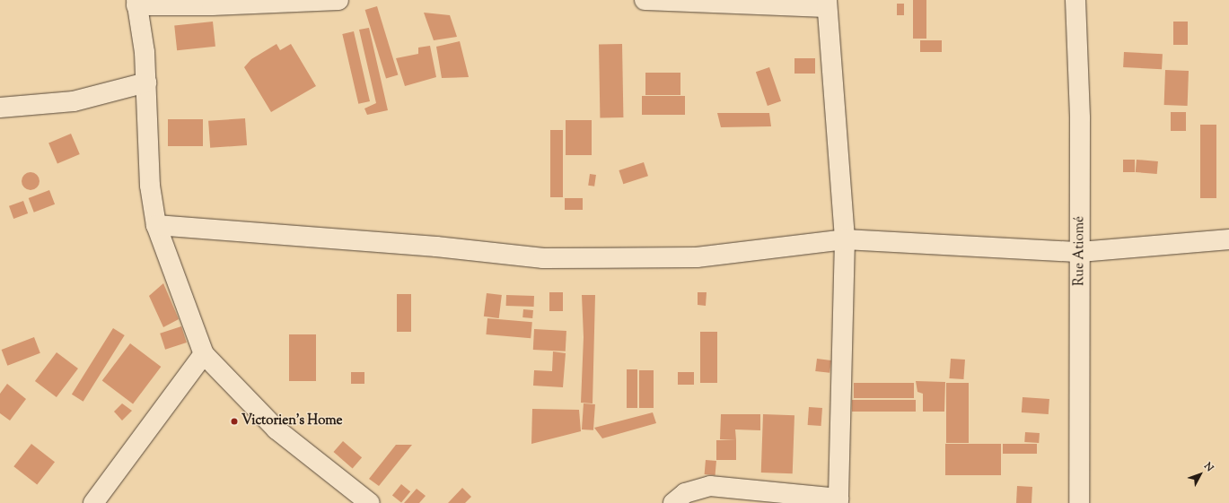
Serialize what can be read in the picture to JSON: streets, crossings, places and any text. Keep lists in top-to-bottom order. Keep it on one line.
{"streets":{"street":["Rue Atiomé"]},"places":["Victorien's Home"],"north":"top right"}
